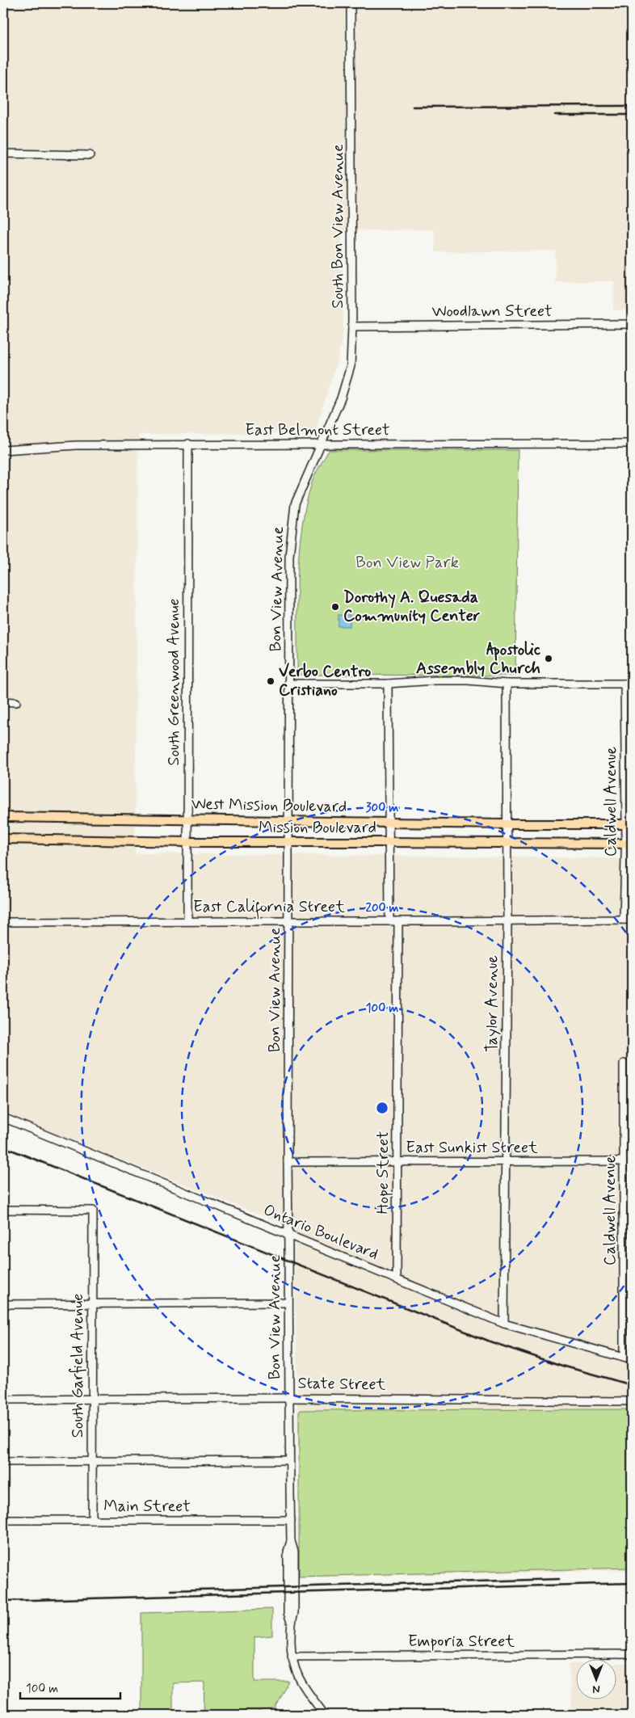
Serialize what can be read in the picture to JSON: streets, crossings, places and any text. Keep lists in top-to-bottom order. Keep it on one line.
{"streets":{"main road":["West Mission Boulevard","Mission Boulevard"],"street":["South Bon View Avenue","Woodlawn Street","East Belmont Street","Bon View Avenue","South Greenwood Avenue","Caldwell Avenue","East California Street","Taylor Avenue","East Sunkist Street","Hope Street","Ontario Boulevard","South Garfield Avenue","State Street","Main Street","Emporia Street"]},"crossings":[["South Bon View Avenue","Woodlawn Street"],["South Bon View Avenue","East Belmont Street"],["South Bon View Avenue","Bon View Avenue"],["East Belmont Street","Bon View Avenue"],["East Belmont Street","South Greenwood Avenue"],["Bon View Avenue","West Mission Boulevard"],["Bon View Avenue","Mission Boulevard"],["Bon View Avenue","East California Street"],["Bon View Avenue","East Sunkist Street"],["Bon View Avenue","Ontario Boulevard"],["Bon View Avenue","State Street"],["Bon View Avenue","Main Street"],["Bon View Avenue","Emporia Street"],["South Greenwood Avenue","West Mission Boulevard"],["South Greenwood Avenue","Mission Boulevard"],["South Greenwood Avenue","East California Street"],["Caldwell Avenue","West Mission Boulevard"],["Caldwell Avenue","Mission Boulevard"],["Caldwell Avenue","East California Street"],["Caldwell Avenue","East Sunkist Street"],["Caldwell Avenue","Ontario Boulevard"],["West Mission Boulevard","Taylor Avenue"],["Mission Boulevard","Taylor Avenue"],["East California Street","Taylor Avenue"],["East California Street","Hope Street"],["Taylor Avenue","East Sunkist Street"],["Taylor Avenue","Ontario Boulevard"],["East Sunkist Street","Hope Street"],["Hope Street","Ontario Boulevard"],["South Garfield Avenue","State Street"],["South Garfield Avenue","Main Street"]],"parks":["Bon View Park"],"places":["Dorothy A. Quesada Community Center","Apostolic Assembly Church","Verbo Centro Cristiano"],"scale_bar":"100 m","north":"bottom","rings":["300 m","200 m","100 m"]}
